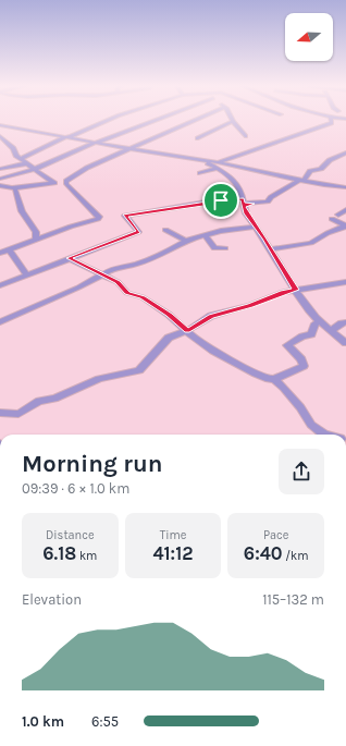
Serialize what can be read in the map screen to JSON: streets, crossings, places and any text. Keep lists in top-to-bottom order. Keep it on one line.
{"north":"left","page":{"heading":["Morning run","09:39 · 6 × 1.0 km"],"stats":[["Distance","6.18 km"],["Time","41:12"],["Pace","6:40 /km"]],"chart":["Elevation","115–132 m"],"list":[{"name":"1.0 km","note":"6:55"}]}}
